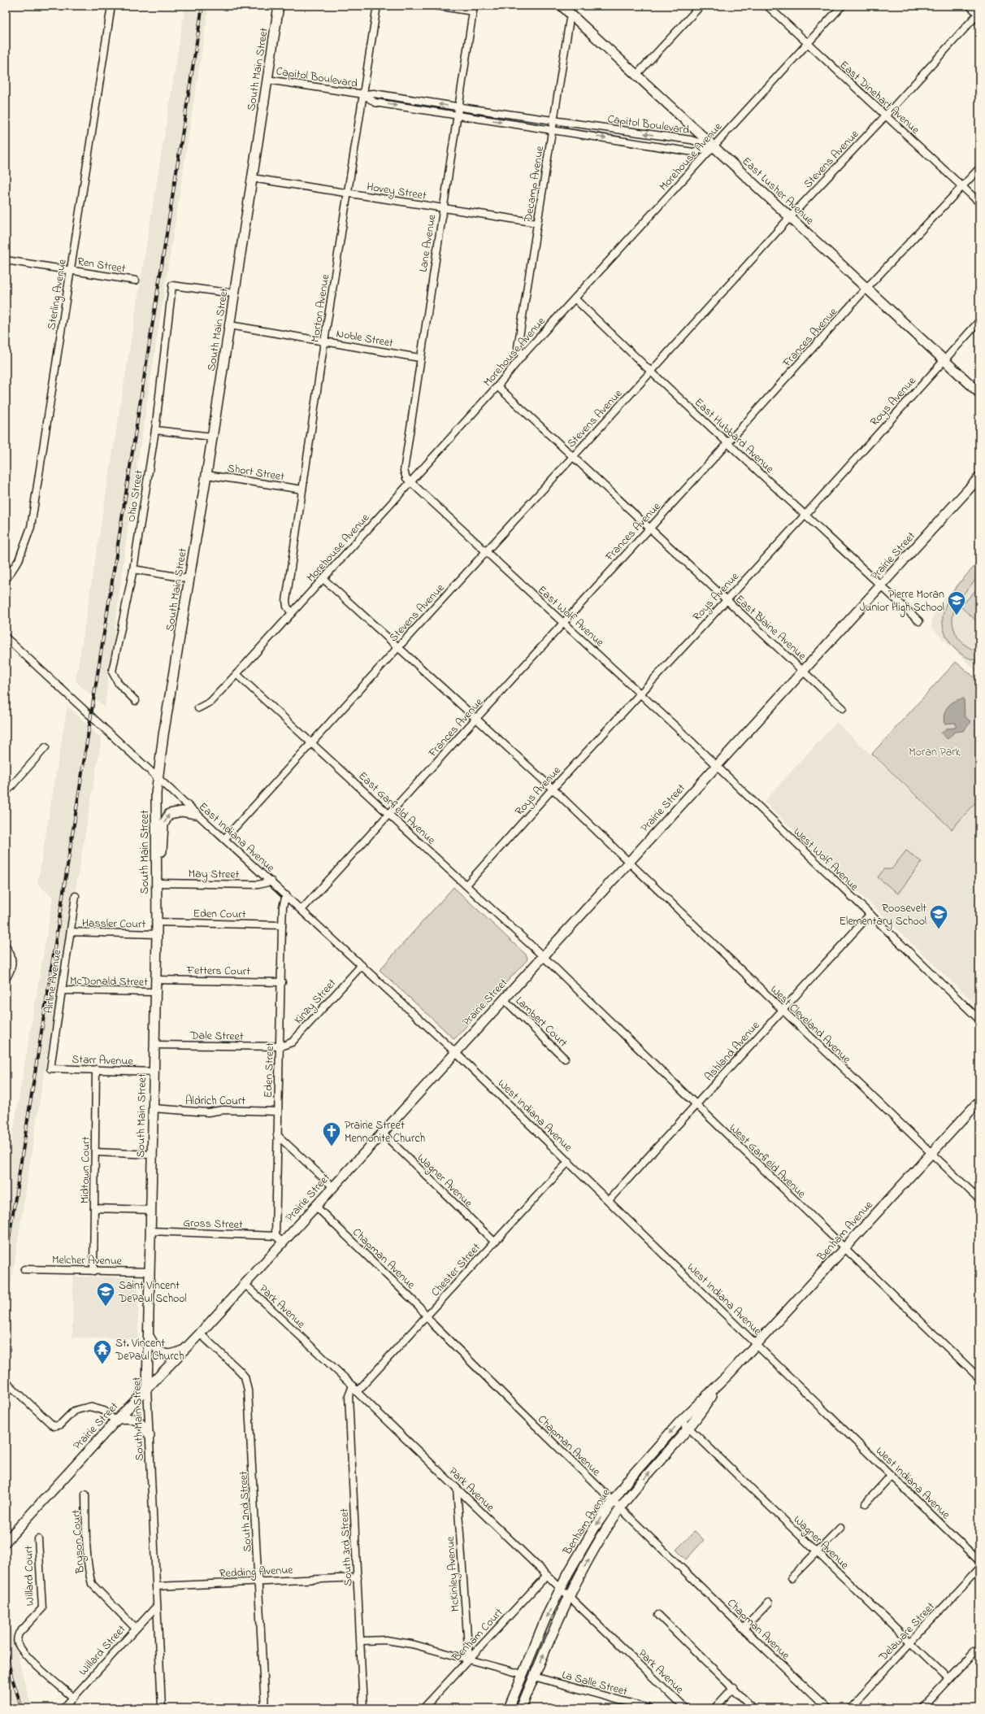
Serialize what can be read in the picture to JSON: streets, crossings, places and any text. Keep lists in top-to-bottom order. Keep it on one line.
{"streets":{"main road":["South Main Street","East Lusher Avenue","Prairie Street","Benham Avenue"],"street":["Capitol Boulevard","East Dinehart Avenue","Morehouse Avenue","Stevens Avenue","Decamp Avenue","Hovey Street","Lane Avenue","Ren Street","Sterling Avenue","Morton Avenue","Frances Avenue","Noble Street","Roys Avenue","East Hubbard Avenue","Short Street","Ohio Street","East Wolf Avenue","East Blaine Avenue","East Garfield Avenue","East Indiana Avenue","West Wolf Avenue","May Street","Eden Court","Hassler Court","Fetters Court","McDonald Street","Airline Avenue","Kinzy Street","Lambert Court","West Cleveland Avenue","Dale Street","Ashland Avenue","Starr Avenue","Eden Street","Aldrich Court","West Indiana Avenue","West Garfield Avenue","Midtown Court","Wagner Avenue","Gross Street","Chapman Avenue","Melcher Avenue","Chester Street","Park Avenue","South 2nd Street","Bryson Court","South 3rd Street","Redding Avenue","McKinley Avenue","Willard Court","Delaware Street","Benham Court","Willard Street","La Salle Street"]},"crossings":[["South Main Street","Capitol Boulevard"],["South Main Street","Hovey Street"],["South Main Street","Noble Street"],["South Main Street","Short Street"],["South Main Street","Ohio Street"],["South Main Street","Prairie Street"],["South Main Street","East Indiana Avenue"],["South Main Street","May Street"],["South Main Street","Eden Court"],["South Main Street","Hassler Court"],["South Main Street","Fetters Court"],["South Main Street","McDonald Street"],["South Main Street","Dale Street"],["South Main Street","Starr Avenue"],["South Main Street","Aldrich Court"],["South Main Street","Gross Street"],["South Main Street","Melcher Avenue"],["South Main Street","Redding Avenue"],["South Main Street","Willard Street"],["Capitol Boulevard","Morehouse Avenue"],["Capitol Boulevard","Decamp Avenue"],["Capitol Boulevard","East Lusher Avenue"],["Capitol Boulevard","Lane Avenue"],["Capitol Boulevard","Morton Avenue"],["East Dinehart Avenue","Morehouse Avenue"],["East Dinehart Avenue","Stevens Avenue"],["East Dinehart Avenue","Frances Avenue"],["Morehouse Avenue","Decamp Avenue"],["Morehouse Avenue","East Lusher Avenue"],["Morehouse Avenue","Lane Avenue"],["Morehouse Avenue","Morton Avenue"],["Morehouse Avenue","East Hubbard Avenue"],["Morehouse Avenue","East Wolf Avenue"],["Morehouse Avenue","East Blaine Avenue"],["Morehouse Avenue","East Garfield Avenue"],["Morehouse Avenue","West Cleveland Avenue"],["Stevens Avenue","East Lusher Avenue"],["Stevens Avenue","East Hubbard Avenue"],["Stevens Avenue","East Wolf Avenue"],["Stevens Avenue","East Blaine Avenue"],["Stevens Avenue","East Garfield Avenue"],["Stevens Avenue","East Indiana Avenue"],["Stevens Avenue","West Cleveland Avenue"],["Decamp Avenue","Hovey Street"],["Decamp Avenue","East Lusher Avenue"],["Hovey Street","Lane Avenue"],["Hovey Street","Morton Avenue"],["East Lusher Avenue","Frances Avenue"],["East Lusher Avenue","Roys Avenue"],["Lane Avenue","Noble Street"],["Lane Avenue","East Wolf Avenue"],["Ren Street","Sterling Avenue"],["Morton Avenue","Noble Street"],["Morton Avenue","Short Street"],["Frances Avenue","East Hubbard Avenue"],["Frances Avenue","East Wolf Avenue"],["Frances Avenue","East Blaine Avenue"],["Frances Avenue","East Garfield Avenue"],["Frances Avenue","East Indiana Avenue"],["Frances Avenue","West Cleveland Avenue"],["Roys Avenue","East Hubbard Avenue"],["Roys Avenue","East Wolf Avenue"],["Roys Avenue","East Blaine Avenue"],["Roys Avenue","East Garfield Avenue"],["Roys Avenue","West Cleveland Avenue"],["East Hubbard Avenue","Prairie Street"],["Prairie Street","East Wolf Avenue"],["Prairie Street","East Blaine Avenue"],["Prairie Street","East Garfield Avenue"],["Prairie Street","East Indiana Avenue"],["Prairie Street","West Wolf Avenue"],["Prairie Street","Lambert Court"],["Prairie Street","West Cleveland Avenue"],["Prairie Street","West Indiana Avenue"],["Prairie Street","West Garfield Avenue"],["Prairie Street","Wagner Avenue"],["Prairie Street","Chapman Avenue"],["Prairie Street","Park Avenue"],["Prairie Street","South 2nd Street"],["East Wolf Avenue","West Wolf Avenue"],["East Garfield Avenue","West Garfield Avenue"],["East Indiana Avenue","May Street"],["East Indiana Avenue","Kinzy Street"],["East Indiana Avenue","Eden Street"],["East Indiana Avenue","West Indiana Avenue"],["West Wolf Avenue","Ashland Avenue"],["Eden Court","Eden Street"],["Hassler Court","Airline Avenue"],["Fetters Court","Eden Street"],["McDonald Street","Airline Avenue"],["Airline Avenue","Starr Avenue"],["Kinzy Street","Dale Street"],["Kinzy Street","Eden Street"],["West Cleveland Avenue","Ashland Avenue"],["West Cleveland Avenue","Benham Avenue"],["Dale Street","Eden Street"],["Ashland Avenue","West Indiana Avenue"],["Ashland Avenue","West Garfield Avenue"],["Starr Avenue","Midtown Court"],["Eden Street","Aldrich Court"],["Eden Street","Gross Street"],["West Indiana Avenue","Benham Avenue"],["West Indiana Avenue","Chester Street"],["West Garfield Avenue","Benham Avenue"],["Midtown Court","Melcher Avenue"],["Wagner Avenue","Benham Avenue"],["Wagner Avenue","Chester Street"],["Wagner Avenue","Delaware Street"],["Benham Avenue","Chapman Avenue"],["Benham Avenue","Park Avenue"],["Benham Avenue","La Salle Street"],["Chapman Avenue","Chester Street"],["Chester Street","Park Avenue"],["Park Avenue","South 3rd Street"],["Park Avenue","McKinley Avenue"],["Park Avenue","Benham Court"],["South 2nd Street","Redding Avenue"],["Bryson Court","Willard Street"],["South 3rd Street","Redding Avenue"],["McKinley Avenue","Benham Court"],["Willard Court","Willard Street"]],"parks":["Moran Park"],"places":{"school or university":["Pierre Moran Junior High School","Roosevelt Elementary School","Saint Vincent DePaul School"],"church":["Prairie Street Mennonite Church"],"temple":["St. Vincent DePaul Church"]}}
